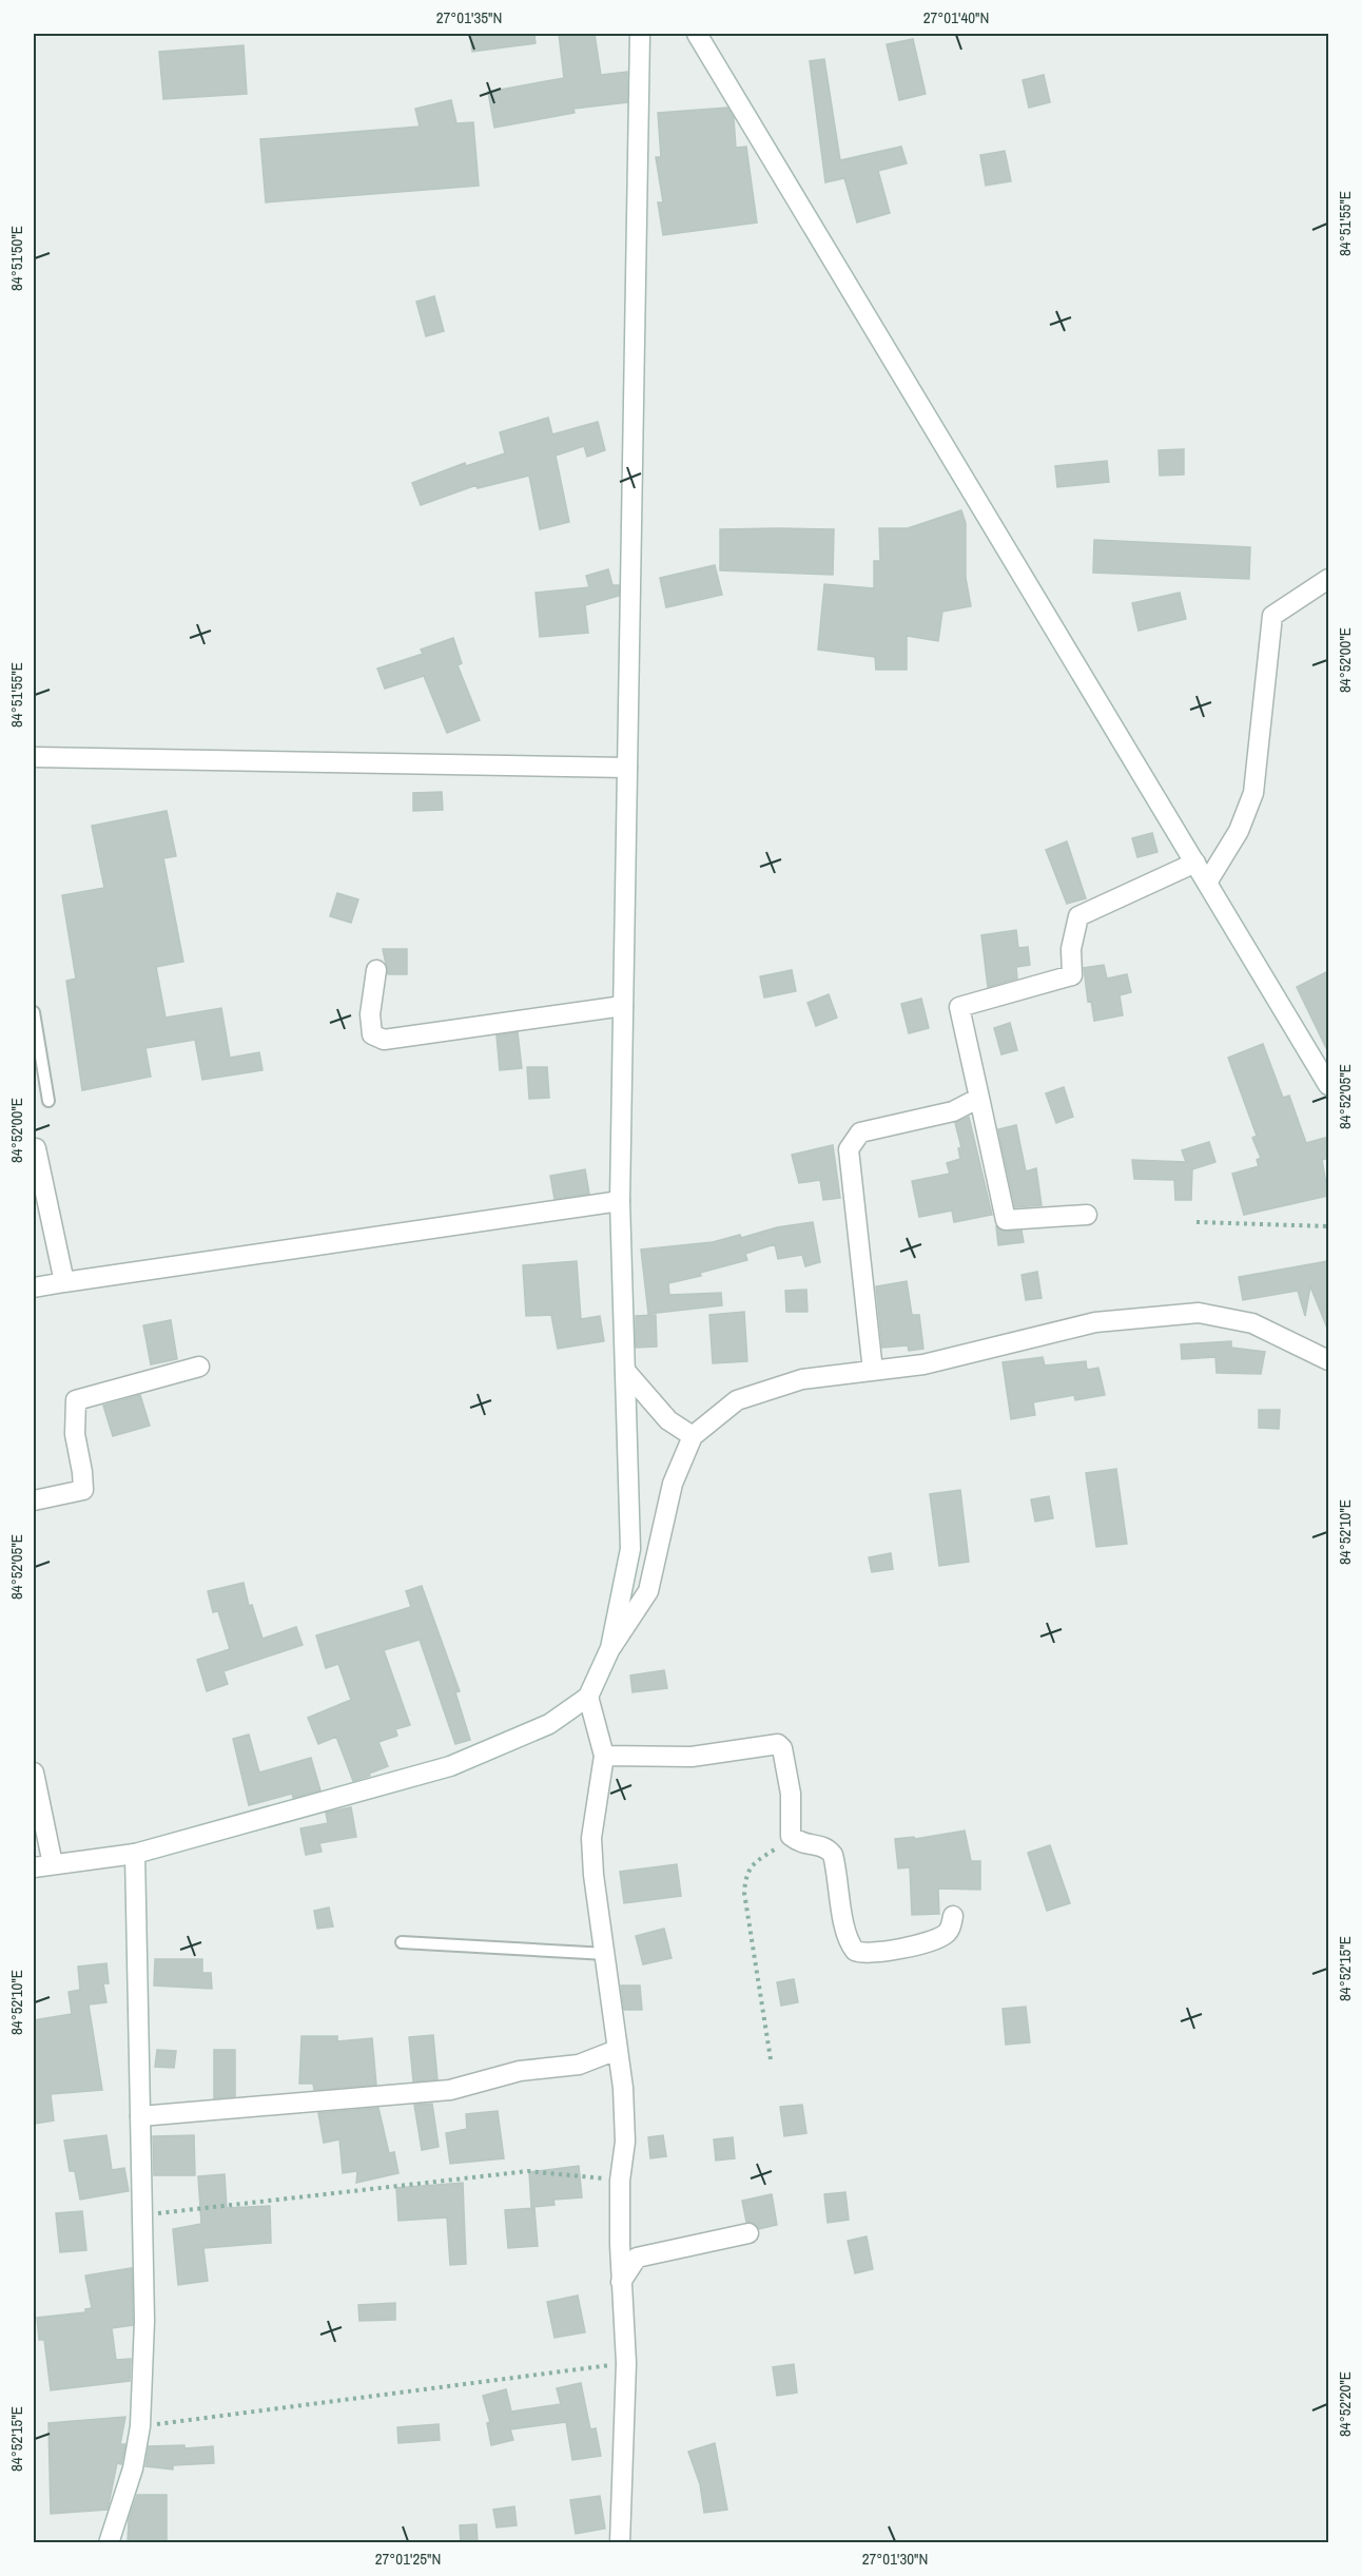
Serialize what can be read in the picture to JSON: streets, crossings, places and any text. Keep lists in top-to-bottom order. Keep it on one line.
{"coordinates":["27°01'35\"N","27°01'40\"N","84°51'55\"E","84°51'50\"E","84°52'00\"E","84°52'05\"E","84°52'10\"E","84°52'15\"E","84°52'20\"E","27°01'25\"N","27°01'30\"N"]}
